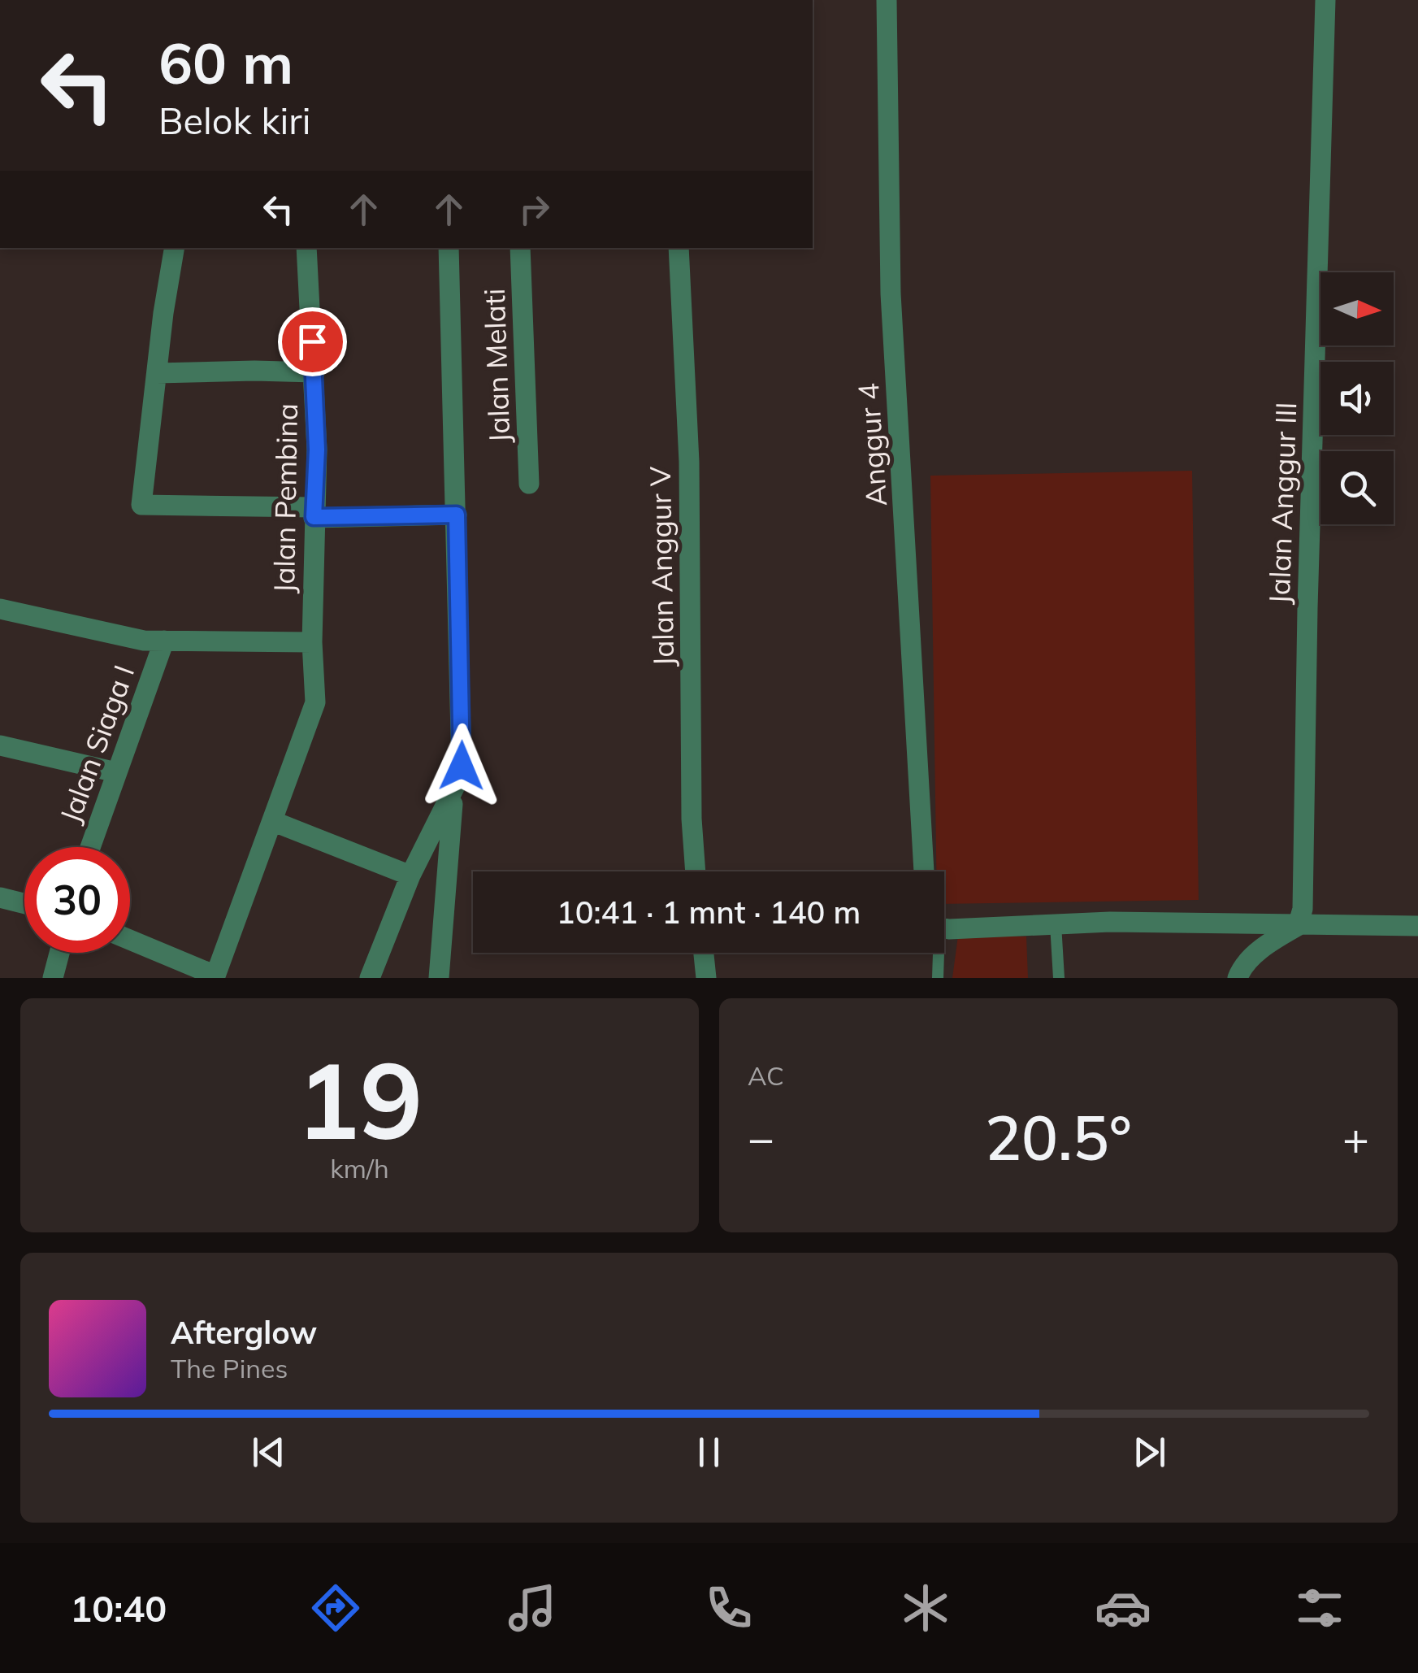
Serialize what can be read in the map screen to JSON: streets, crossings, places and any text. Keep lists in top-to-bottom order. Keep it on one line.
{"streets":{"street":["Jalan Melati","Anggur 4","Jalan Pembina","Jalan Anggur III","Jalan Anggur V","Jalan Siaga I"]},"north":"right","page":{"turn":["60 m","Belok kiri"],"limit":"30","trip":"10:41 · 1 mnt · 140 m","tile":[["19","km/h"],"AC"],"heat":["−","20.5°","+"],"song":["Afterglow","The Pines"],"tabs":"10:40"}}
